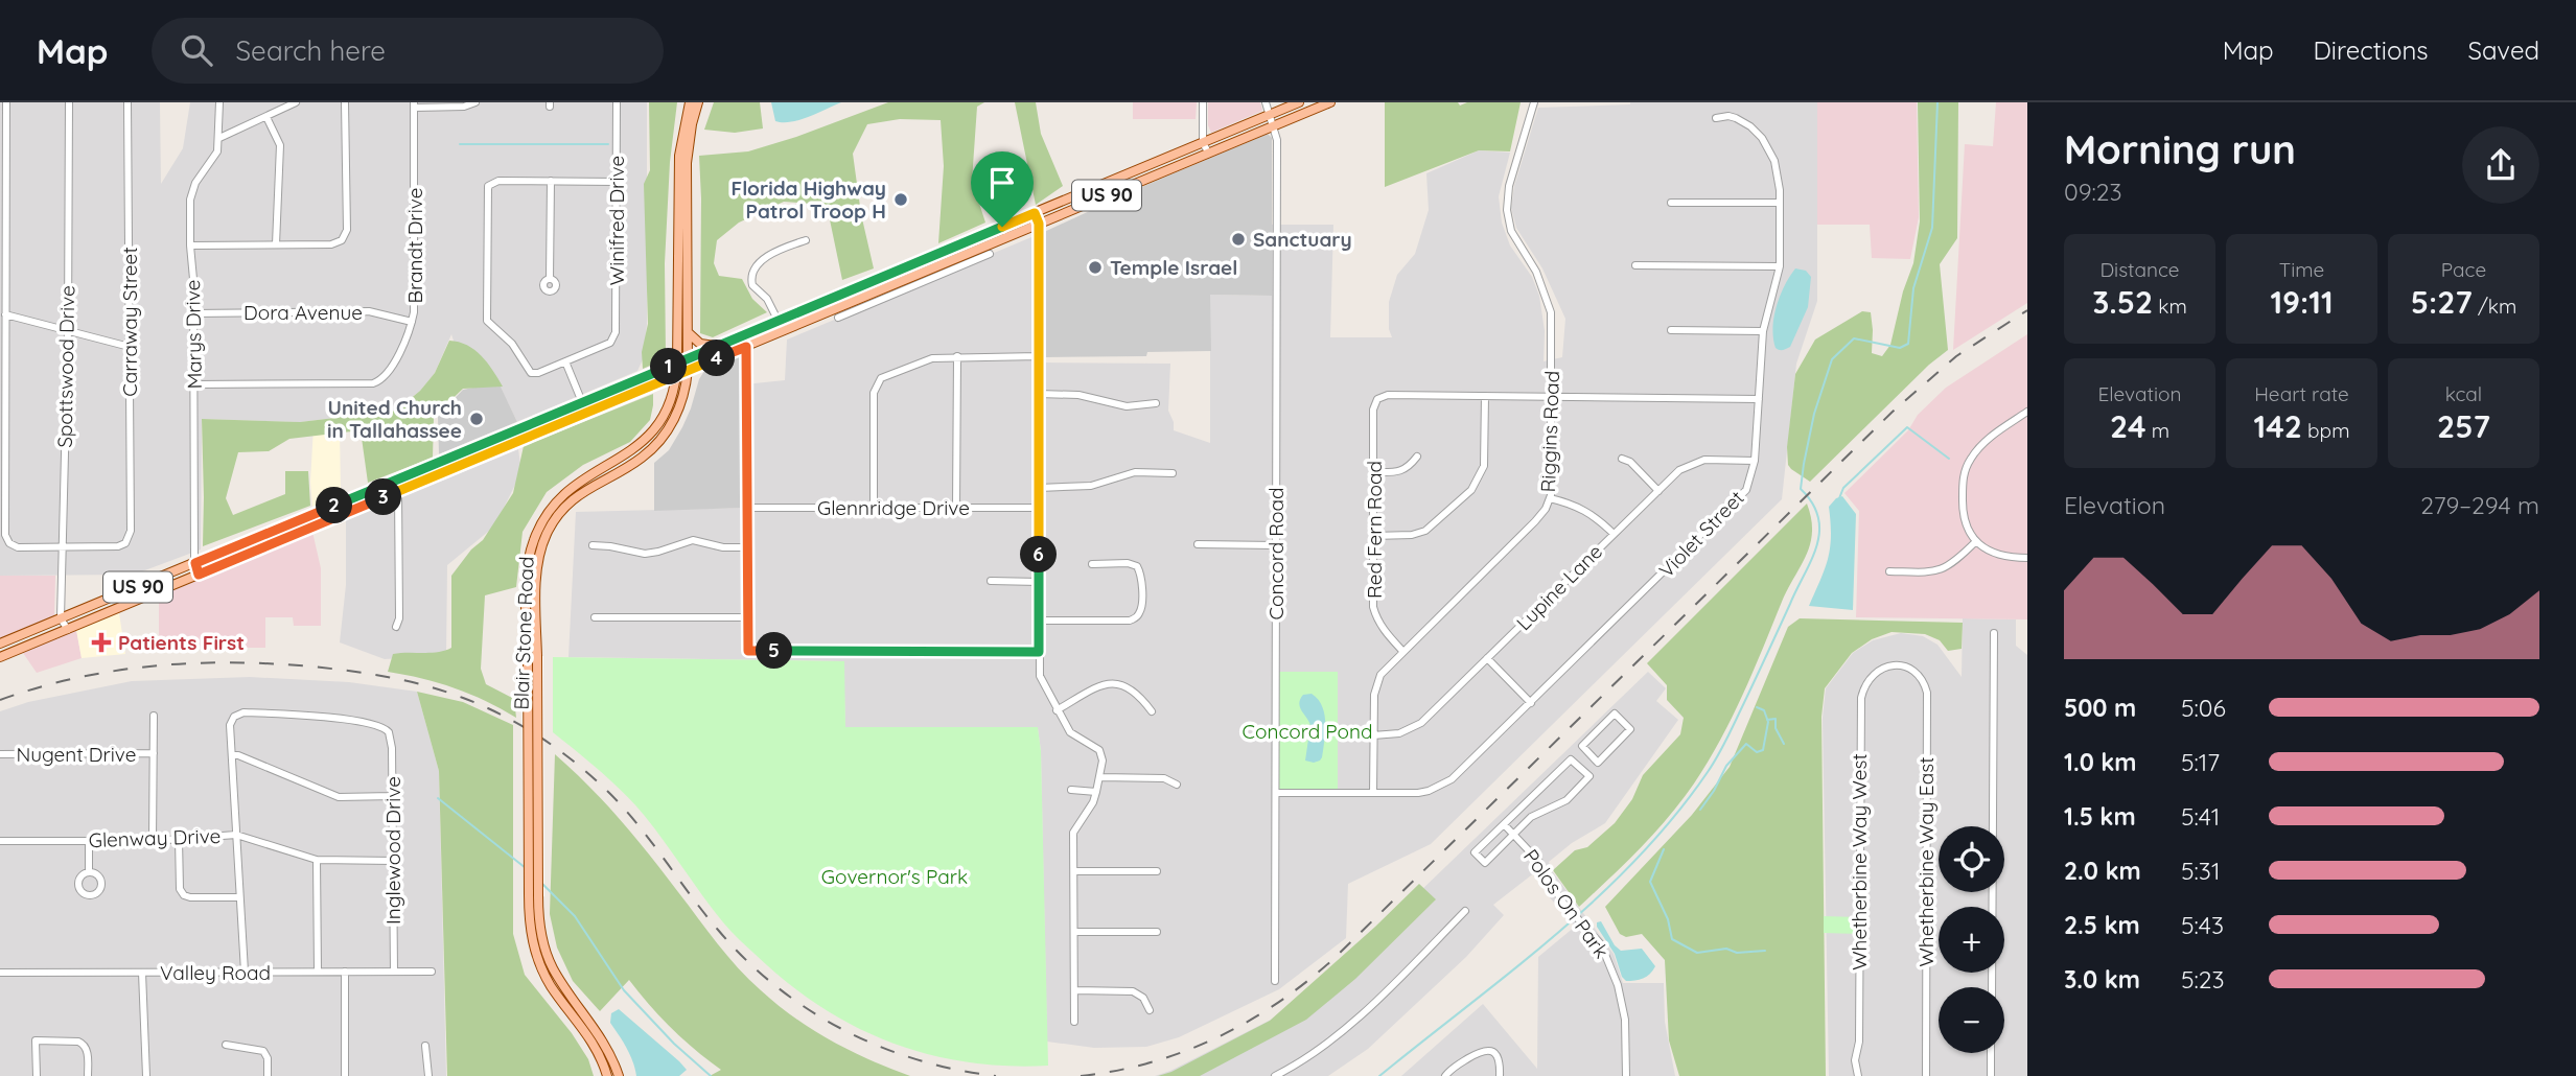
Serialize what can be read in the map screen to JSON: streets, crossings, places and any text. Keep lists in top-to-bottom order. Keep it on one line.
{"streets":{"main road":["US 90","Blair Stone Road"],"street":["Winifred Drive","Brandt Drive","Dora Avenue","Carraway Street","Marys Drive","Spottswood Drive","Riggins Road","Glennridge Drive","Red Fern Road","Violet Street","Concord Road","Lupine Lane","Nugent Drive","Glenway Drive","Inglewood Drive","Whetherbine Way West","Whetherbine Way East","Polos On Park","Valley Road"]},"crossings":[["US 90","Marys Drive"],["US 90","Spottswood Drive"],["US 90","Concord Road"],["US 90","Blair Stone Road"],["Brandt Drive","Dora Avenue"],["Brandt Drive","Marys Drive"],["Dora Avenue","Marys Drive"],["Carraway Street","Spottswood Drive"],["Riggins Road","Red Fern Road"],["Riggins Road","Violet Street"],["Riggins Road","Lupine Lane"],["Violet Street","Concord Road"],["Violet Street","Lupine Lane"],["Glenway Drive","Inglewood Drive"],["Inglewood Drive","Valley Road"],["Whetherbine Way West","Whetherbine Way East"]],"parks":["Concord Pond","Governor's Park"],"places":{"other":["Florida Highway Patrol Troop H","Sanctuary","Temple Israel","United Church in Tallahassee"],"health":["Patients First"]},"page":{"header":"Map","search":"Search here","nav":["Map","Directions","Saved"],"heading":["Morning run","09:23"],"stats":[["Distance","3.52 km"],["Time","19:11"],["Pace","5:27 /km"],["Elevation","24 m"],["Heart rate","142 bpm"],["kcal","257"]],"pins":["4","1","3","2","6","5"],"chart":["Elevation","279–294 m"],"list":[{"name":"500 m","note":"5:06"},{"name":"1.0 km","note":"5:17"},{"name":"1.5 km","note":"5:41"},{"name":"2.0 km","note":"5:31"},{"name":"2.5 km","note":"5:43"},{"name":"3.0 km","note":"5:23"}],"map_buttons":["+","−"]}}
